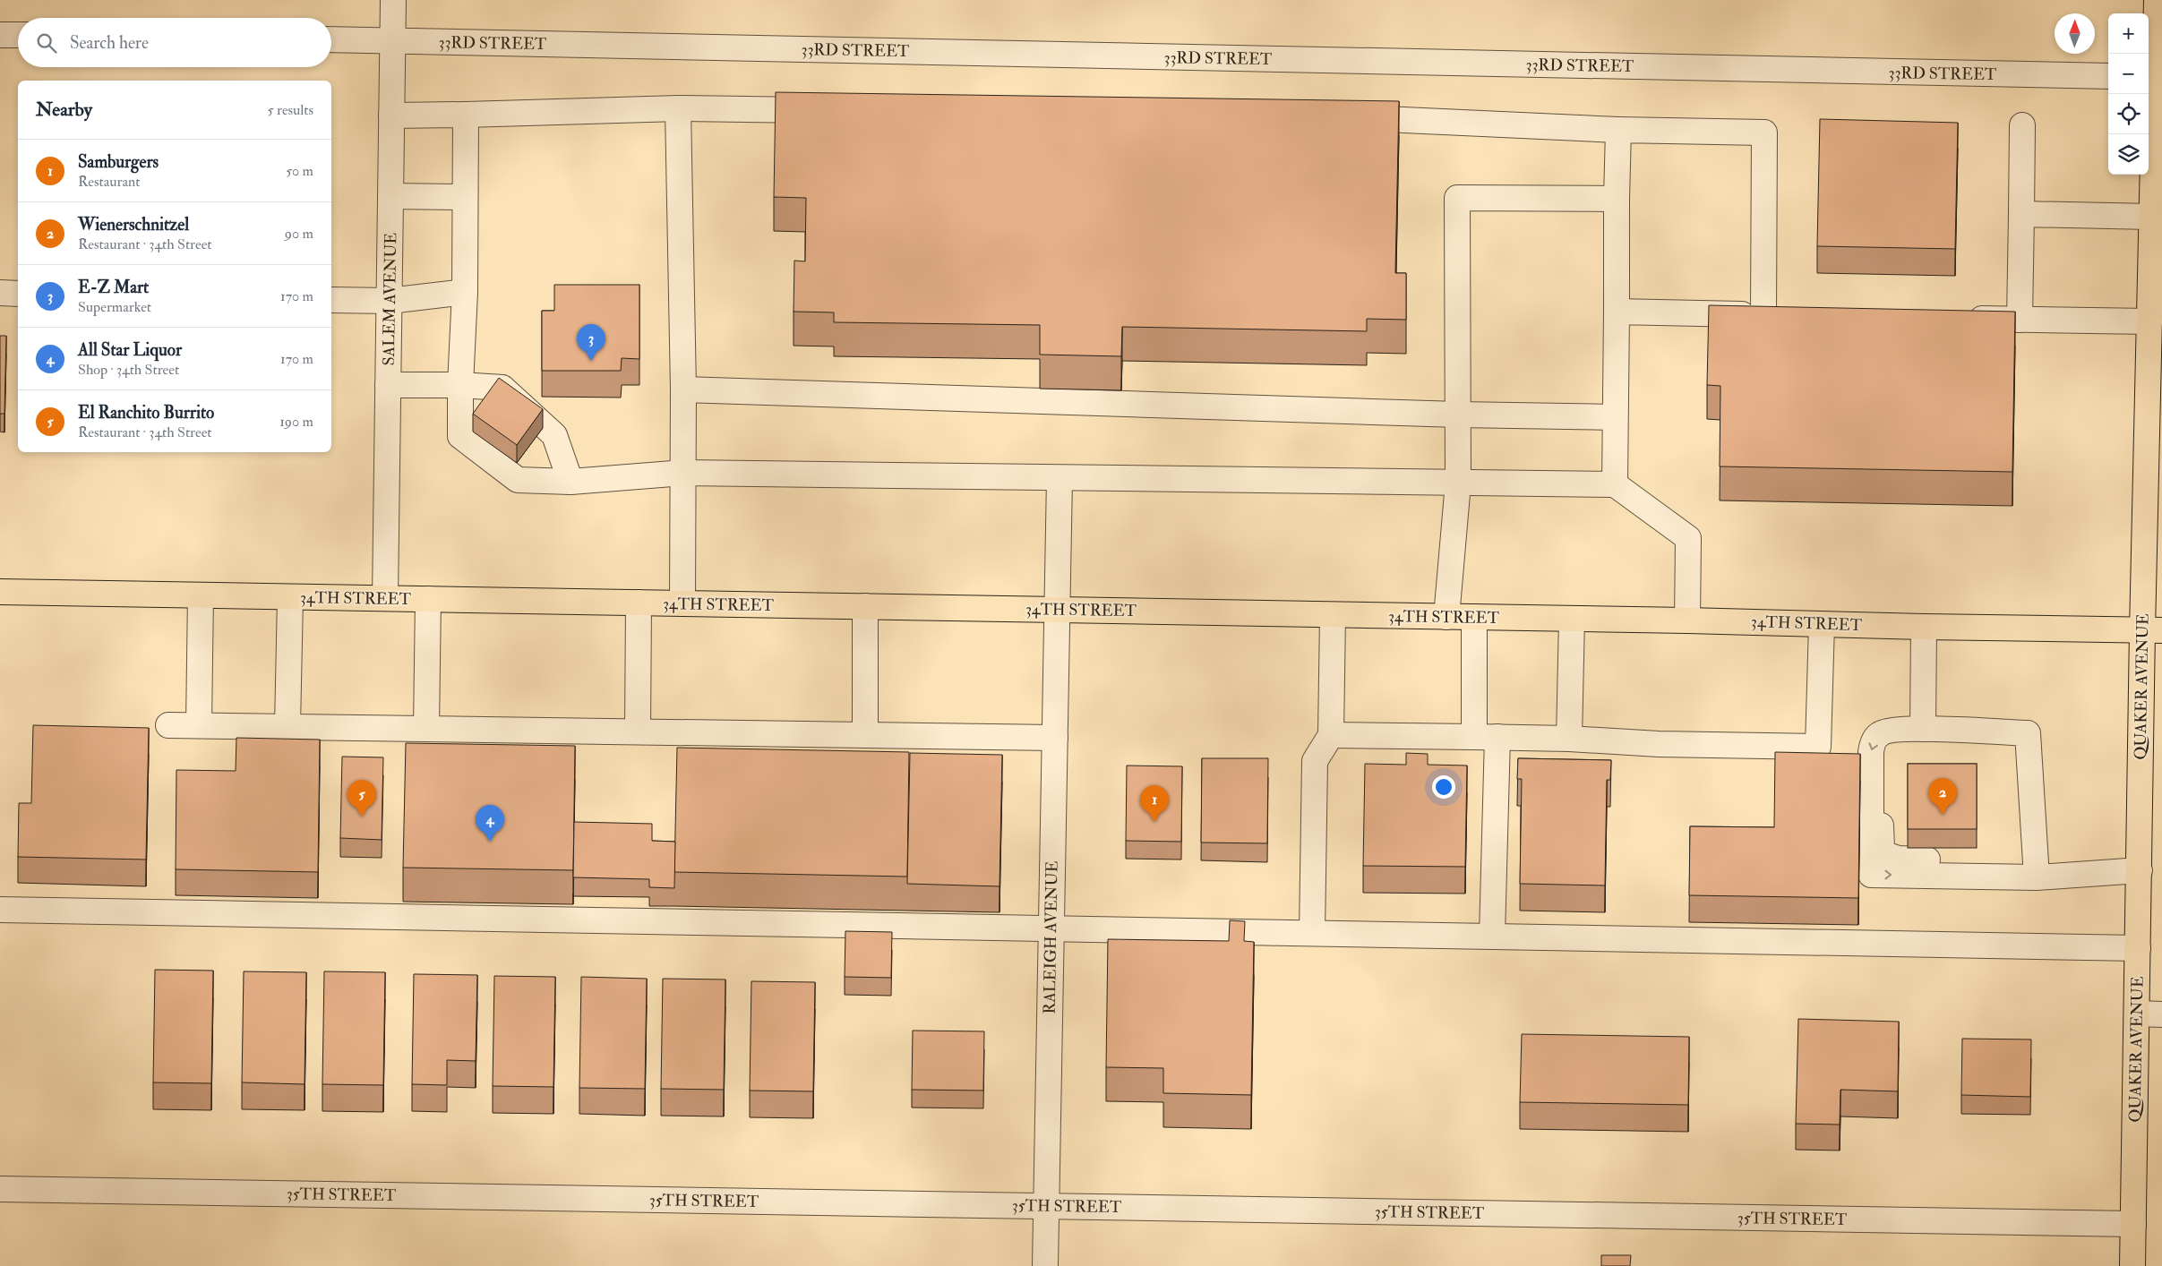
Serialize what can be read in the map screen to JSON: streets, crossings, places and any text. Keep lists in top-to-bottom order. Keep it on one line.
{"streets":{"main road":["34TH STREET","QUAKER AVENUE"],"street":["33RD STREET","SALEM AVENUE","RALEIGH AVENUE","35TH STREET"]},"crossings":[["33RD STREET","SALEM AVENUE"],["SALEM AVENUE","34TH STREET"],["34TH STREET","QUAKER AVENUE"],["34TH STREET","RALEIGH AVENUE"],["QUAKER AVENUE","35TH STREET"],["RALEIGH AVENUE","35TH STREET"]],"north":"top","page":{"map_buttons":["+","−"],"search":"Search here","heading":["Nearby","5 results"],"list":[{"mark":"1","name":"Samburgers","note":"Restaurant","value":"50 m"},{"mark":"2","name":"Wienerschnitzel","note":"Restaurant · 34th Street","value":"90 m"},{"mark":"3","name":"E-Z Mart","note":"Supermarket","value":"170 m"},{"mark":"4","name":"All Star Liquor","note":"Shop · 34th Street","value":"170 m"},{"mark":"5","name":"El Ranchito Burrito","note":"Restaurant · 34th Street","value":"190 m"}],"pins":["3","2","5","1","4"]}}
